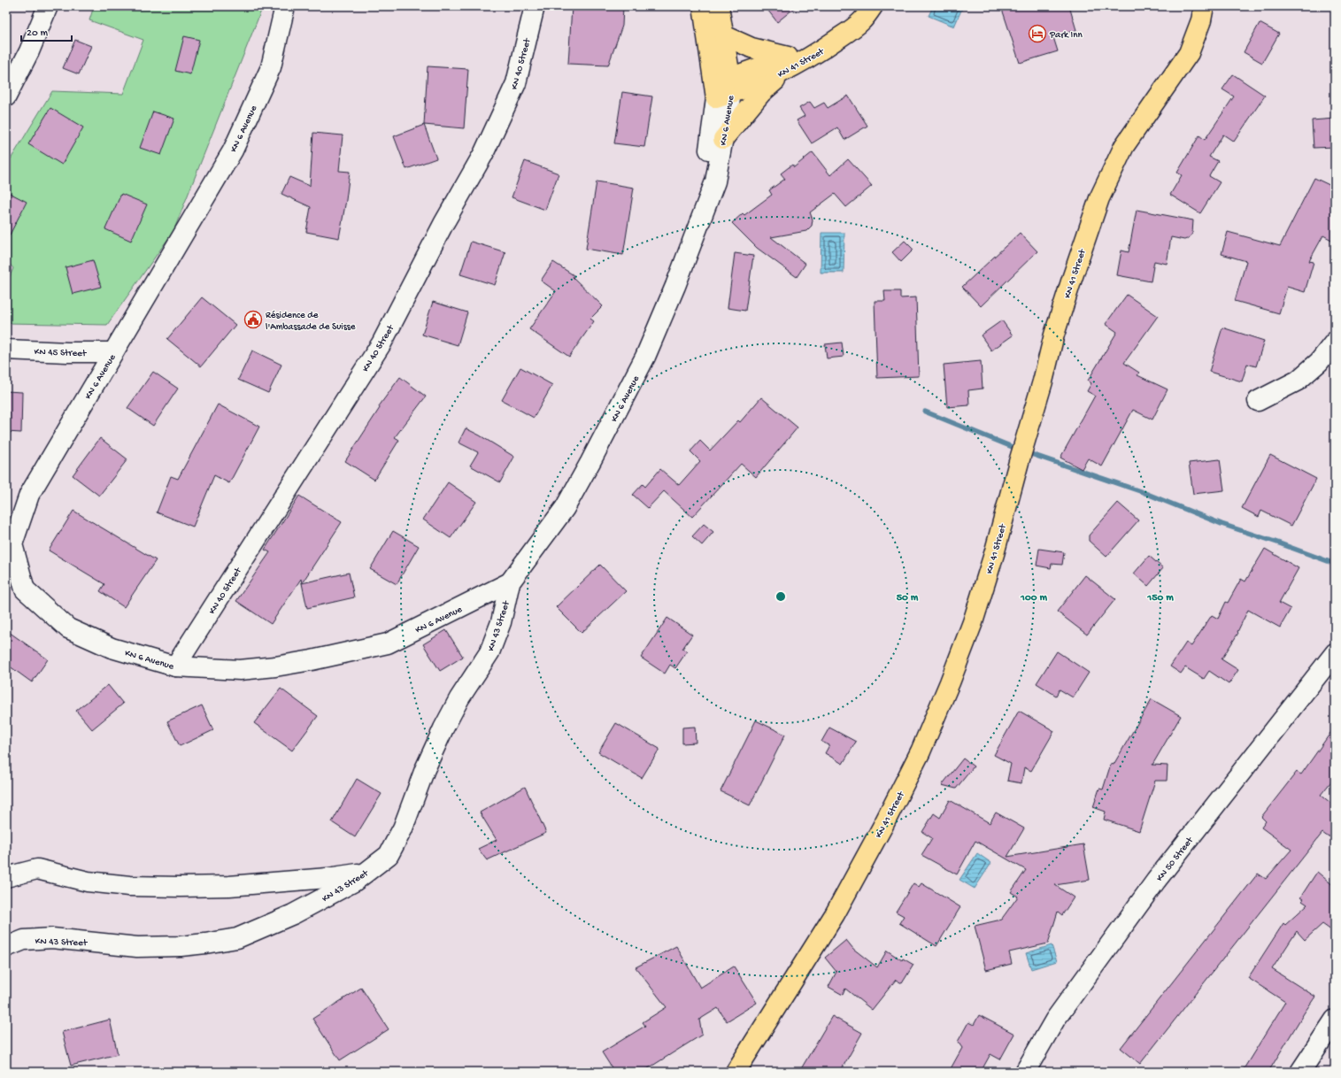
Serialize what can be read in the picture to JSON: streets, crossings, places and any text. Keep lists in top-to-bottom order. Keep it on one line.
{"streets":{"main road":["KN 41 Street","KN 6 Avenue"],"street":["KN 40 Street","KN 45 Street","KN 43 Street","KN 50 Street"]},"crossings":[["KN 41 Street","KN 6 Avenue"],["KN 40 Street","KN 6 Avenue"],["KN 6 Avenue","KN 45 Street"],["KN 6 Avenue","KN 43 Street"]],"places":{"hotel":["Park Inn"],"public building":["Résidence de l'Ambassade de Suisse"]},"scale_bar":"20 m","rings":["50 m","100 m","150 m"]}
